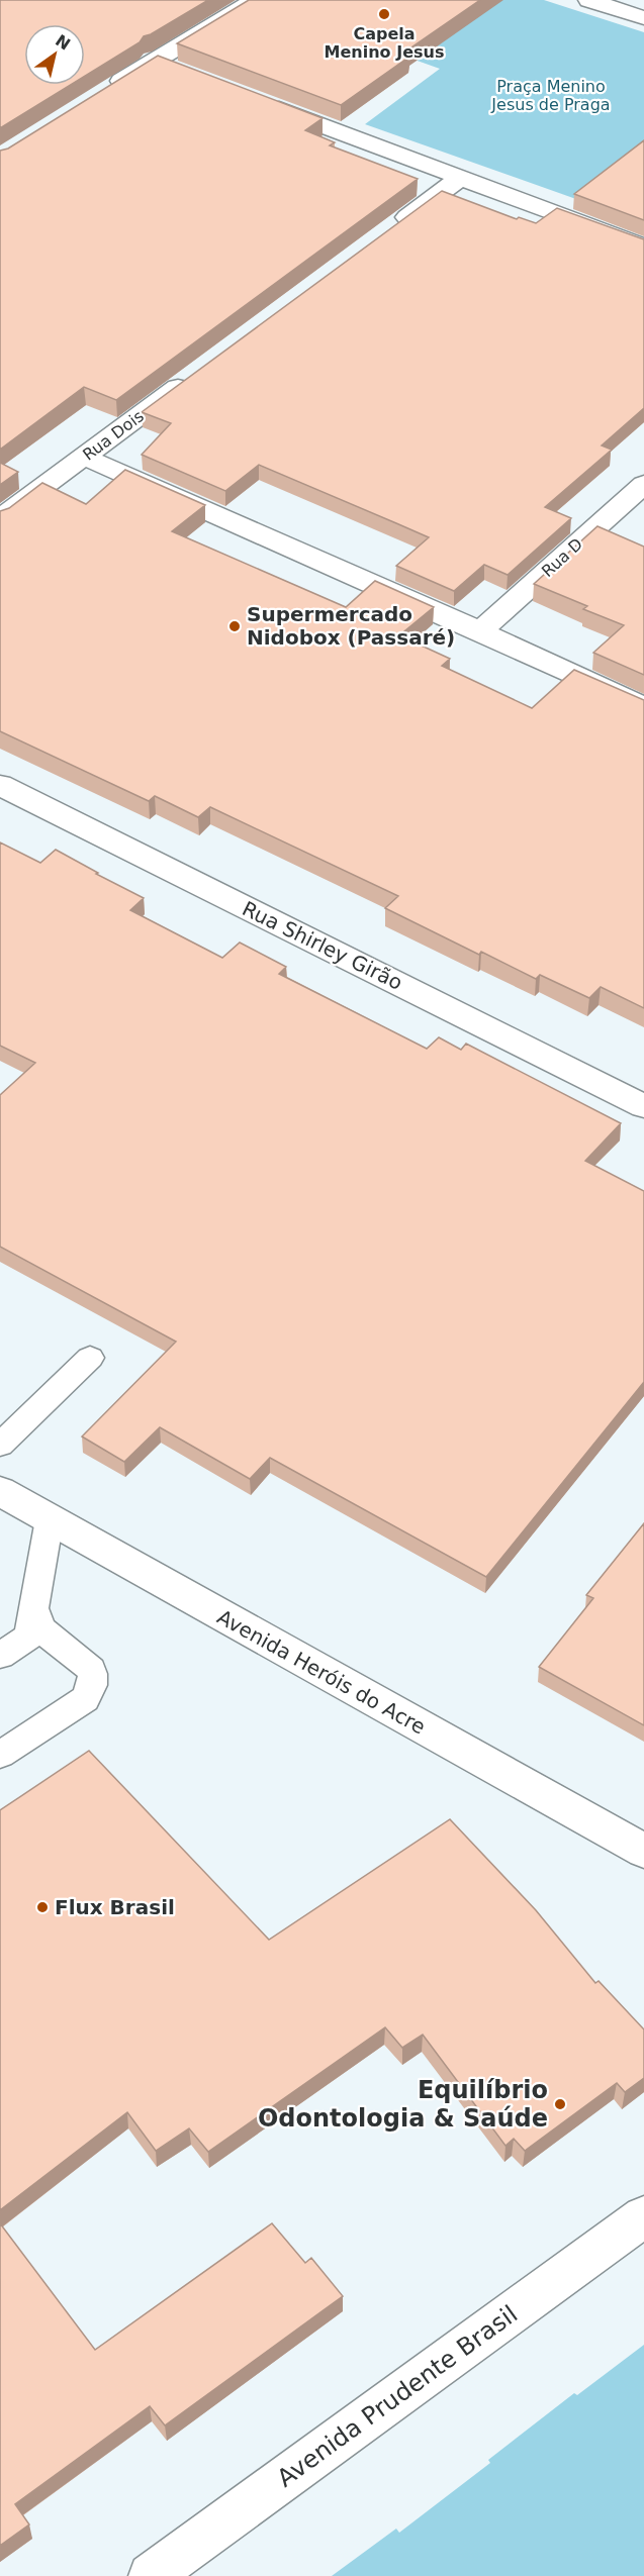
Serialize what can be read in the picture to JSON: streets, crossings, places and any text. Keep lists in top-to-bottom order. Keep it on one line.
{"streets":{"street":["Rua Dois","Rua D","Rua Shirley Girão","Avenida Heróis do Acre","Avenida Prudente Brasil"]},"parks":["Praça Menino Jesus de Praga"],"places":["Capela Menino Jesus","Supermercado Nidobox (Passaré)","Flux Brasil","Equilíbrio Odontologia & Saúde"],"north":"top right"}
